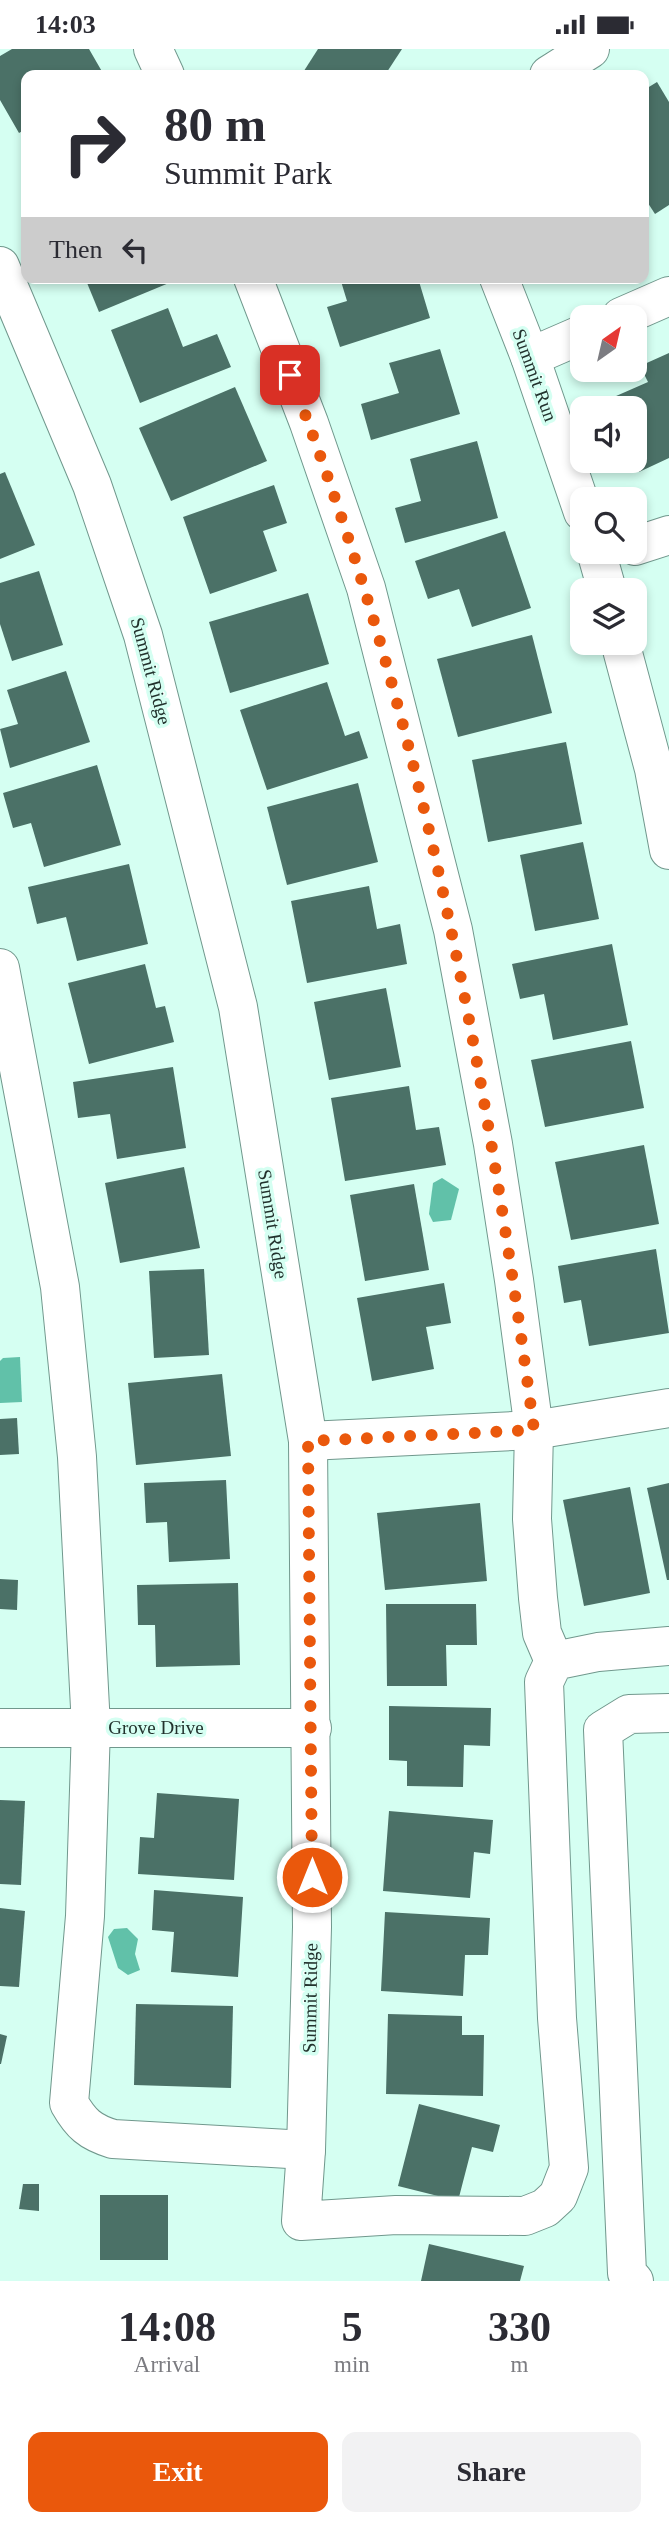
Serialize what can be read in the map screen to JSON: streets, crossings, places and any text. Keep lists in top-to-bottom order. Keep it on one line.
{"streets":{"street":["Summit Run","Summit Ridge","Grove Drive"]},"crossings":[["Summit Ridge","Grove Drive"]],"north":"top right","page":{"status":"14:03","turn":["80 m","Summit Park"],"then":"Then","eta":["14:08","Arrival","5","min","330","m"],"buttons":["Exit","Share"]}}
